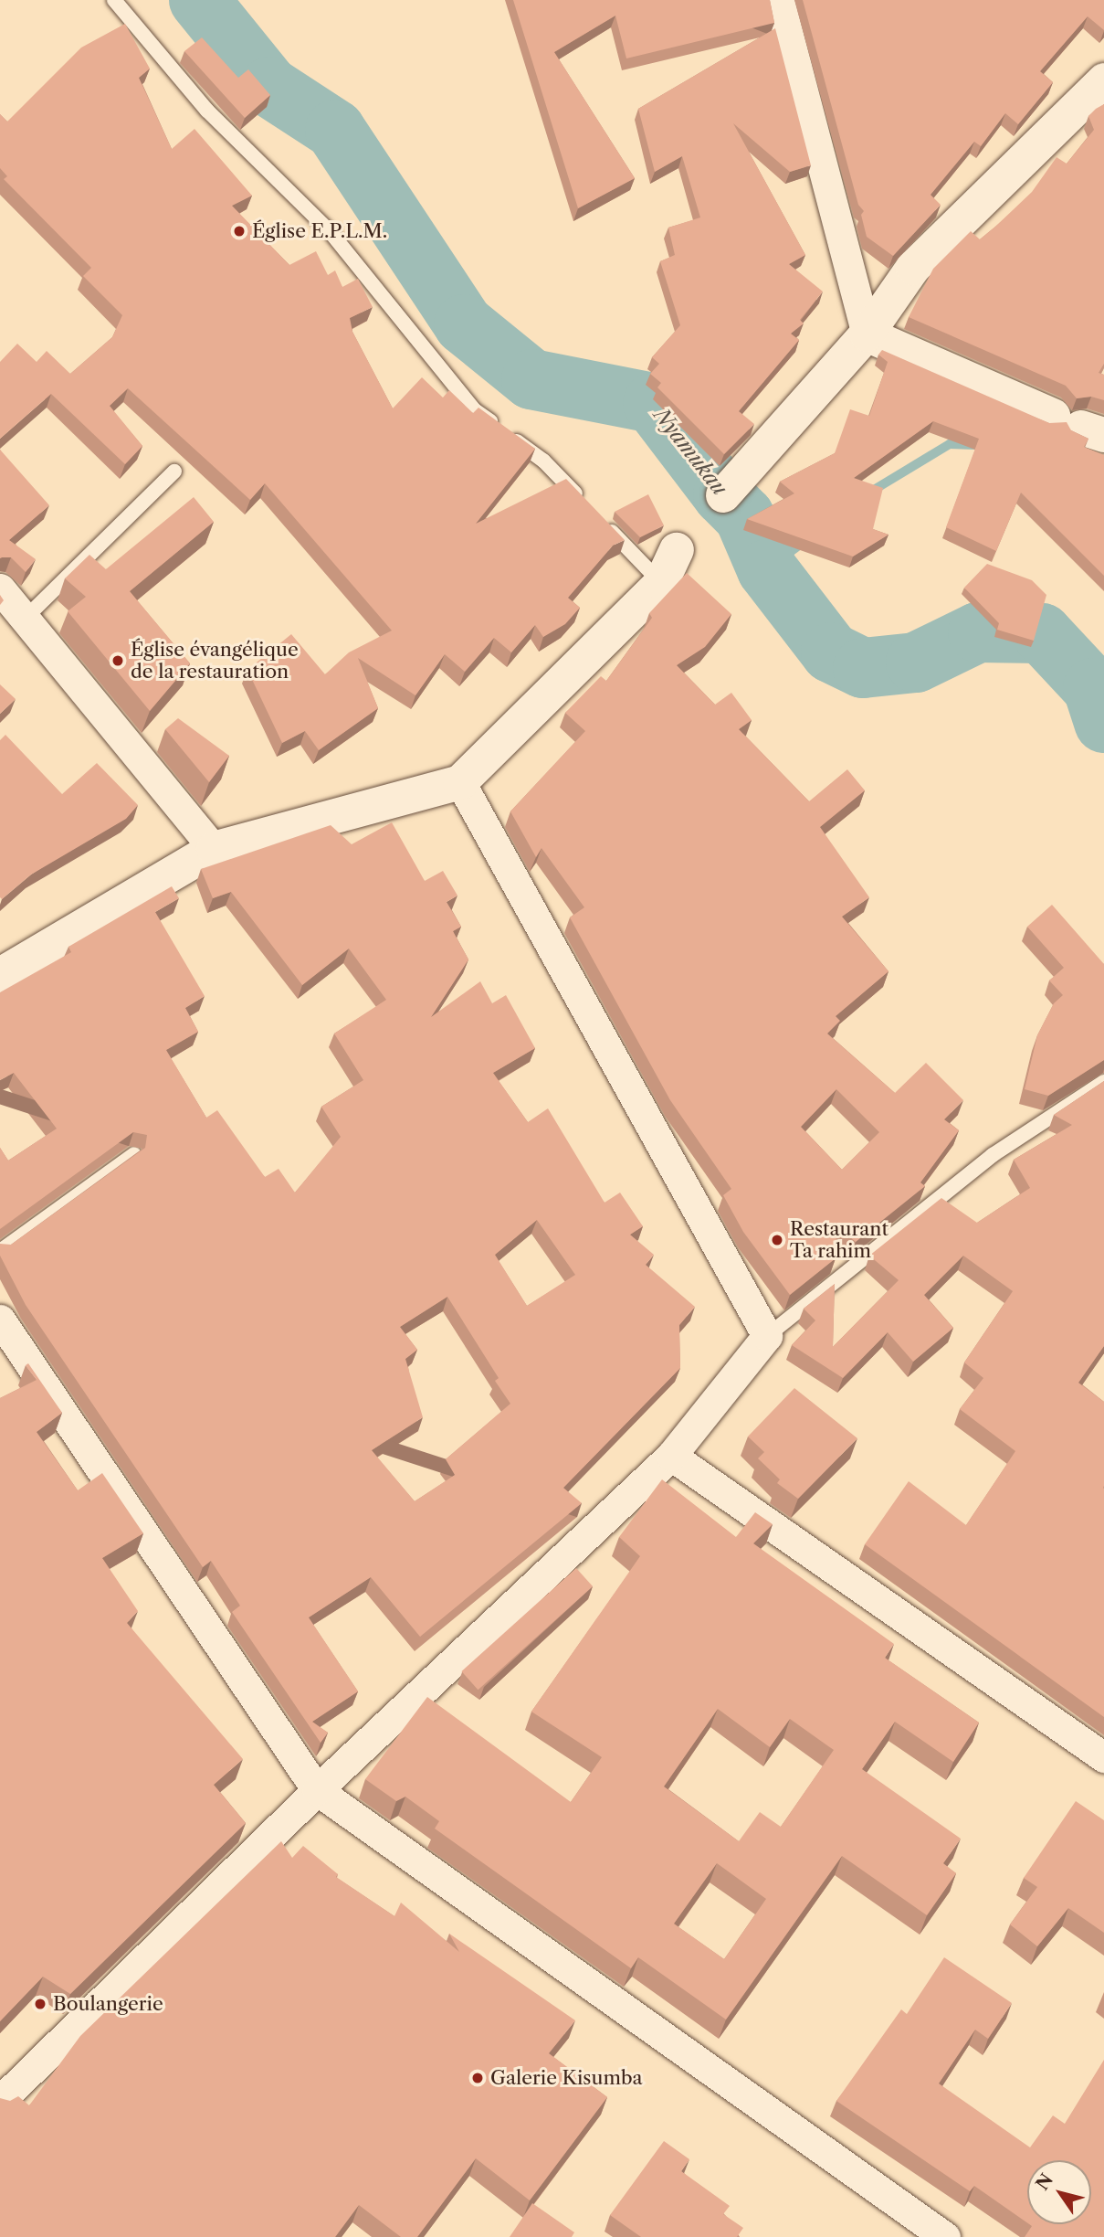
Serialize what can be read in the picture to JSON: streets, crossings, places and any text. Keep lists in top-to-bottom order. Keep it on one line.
{"water":["Nyamukau"],"places":["Église E.P.L.M.","Église évangélique de la restauration","Restaurant Ta rahim","Boulangerie","Galerie Kisumba"],"north":"top left"}
